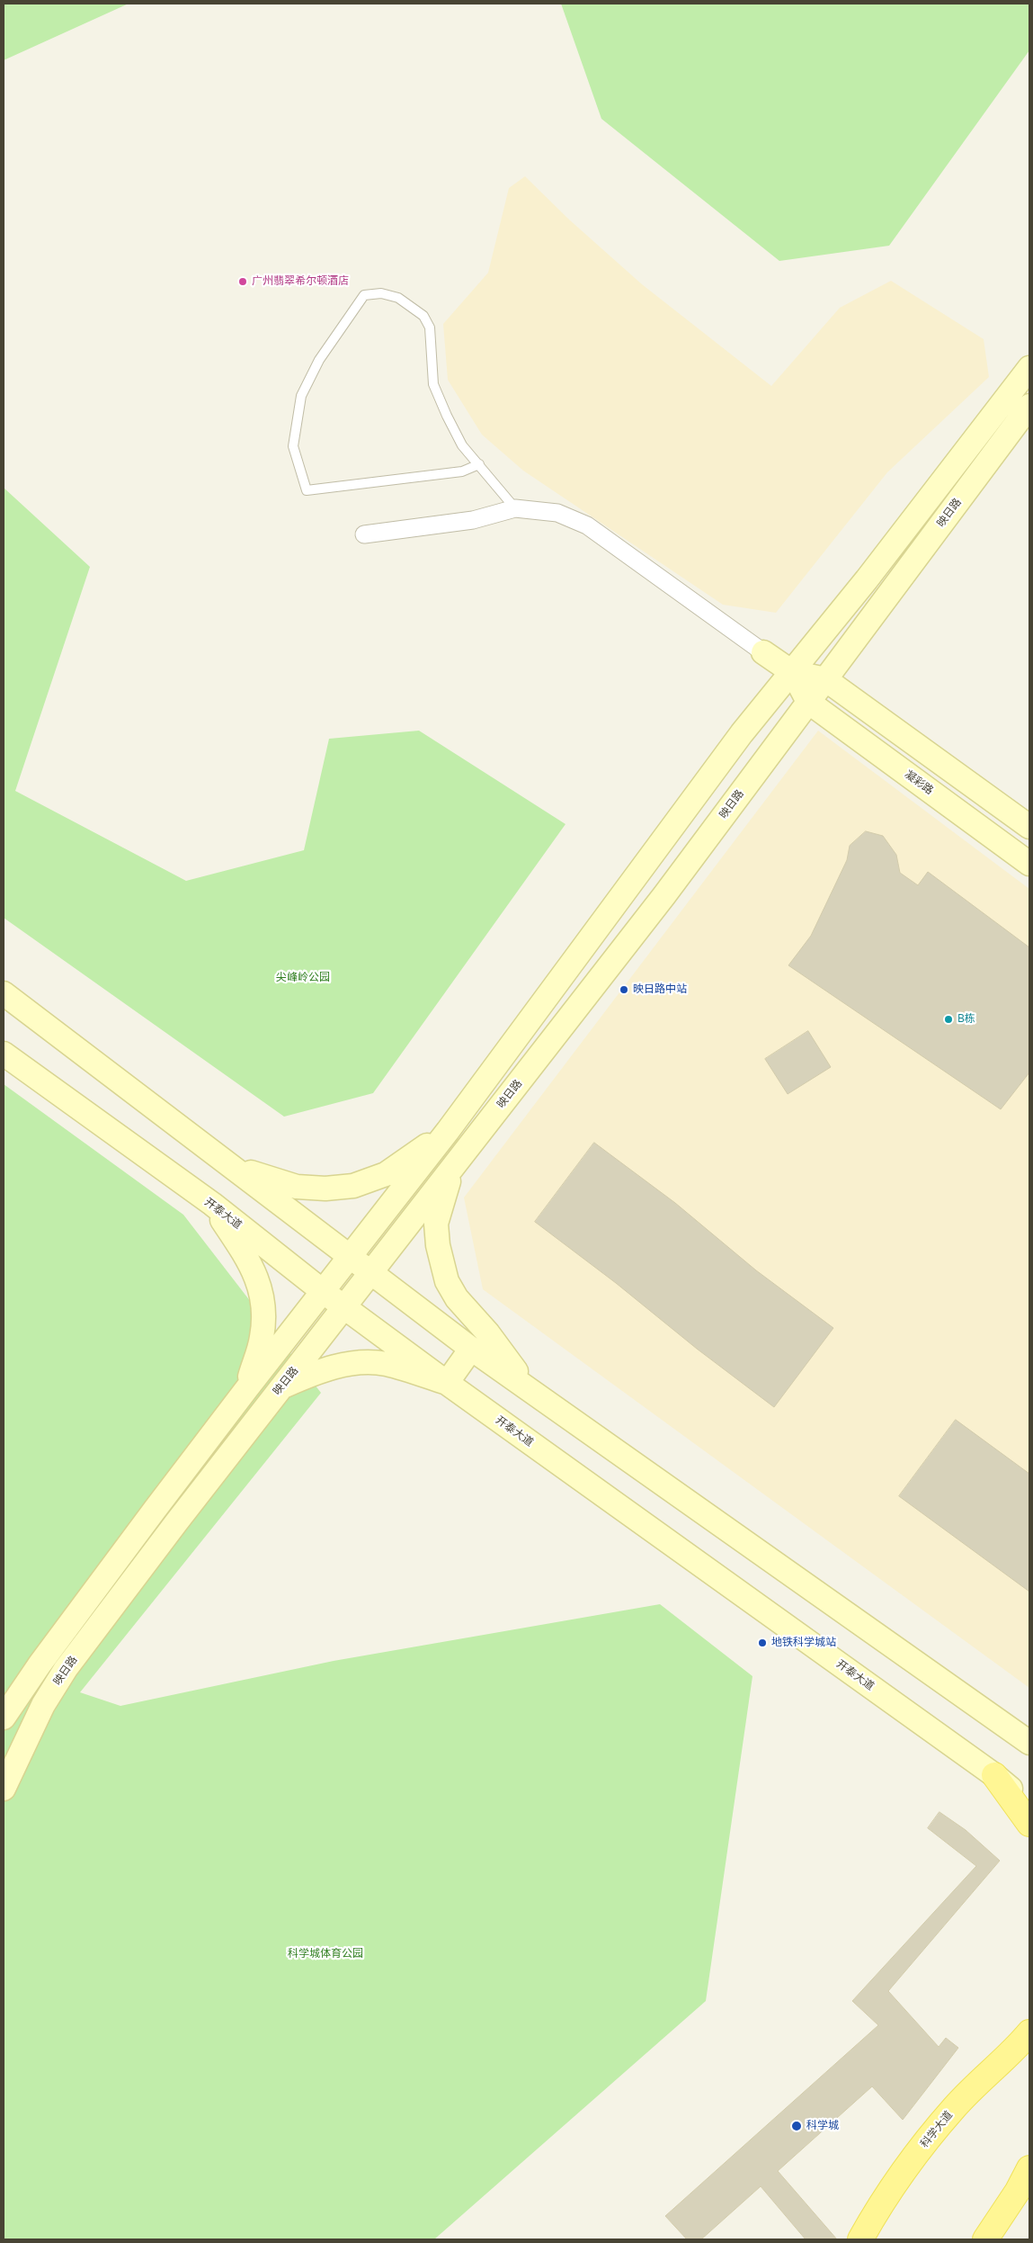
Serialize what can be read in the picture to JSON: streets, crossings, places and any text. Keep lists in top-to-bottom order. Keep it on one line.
{"streets":{"main road":["科学大道"],"street":["映日路","凝彩路","开泰大道"]},"crossings":[["映日路","凝彩路"],["映日路","开泰大道"]],"parks":["尖峰岭公园","科学城体育公园"],"places":["广州翡翠希尔顿酒店","映日路中站","B栋","地铁科学城站","科学城"]}
